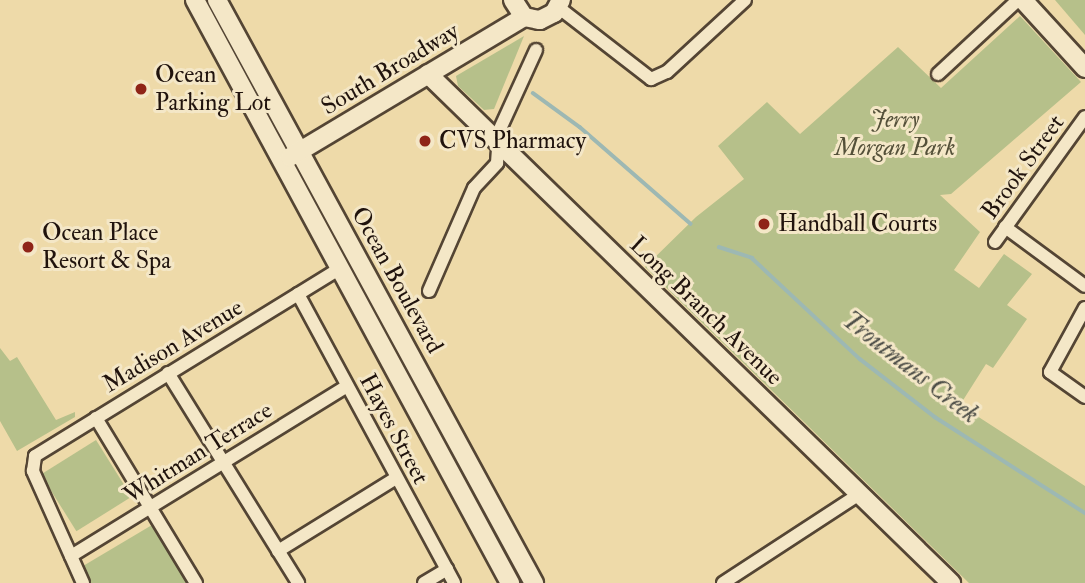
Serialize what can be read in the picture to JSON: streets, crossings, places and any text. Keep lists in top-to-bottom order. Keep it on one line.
{"streets":{"main road":["South Broadway","Ocean Boulevard","Long Branch Avenue"],"street":["Brook Street","Madison Avenue","Hayes Street","Whitman Terrace"]},"crossings":[["South Broadway","Ocean Boulevard"],["South Broadway","Long Branch Avenue"],["Ocean Boulevard","Madison Avenue"],["Madison Avenue","Hayes Street"],["Madison Avenue","Whitman Terrace"],["Hayes Street","Whitman Terrace"]],"water":["Troutmans Creek"],"parks":["Jerry Morgan Park"],"places":["Ocean Parking Lot","CVS Pharmacy","Handball Courts","Ocean Place Resort & Spa"]}
